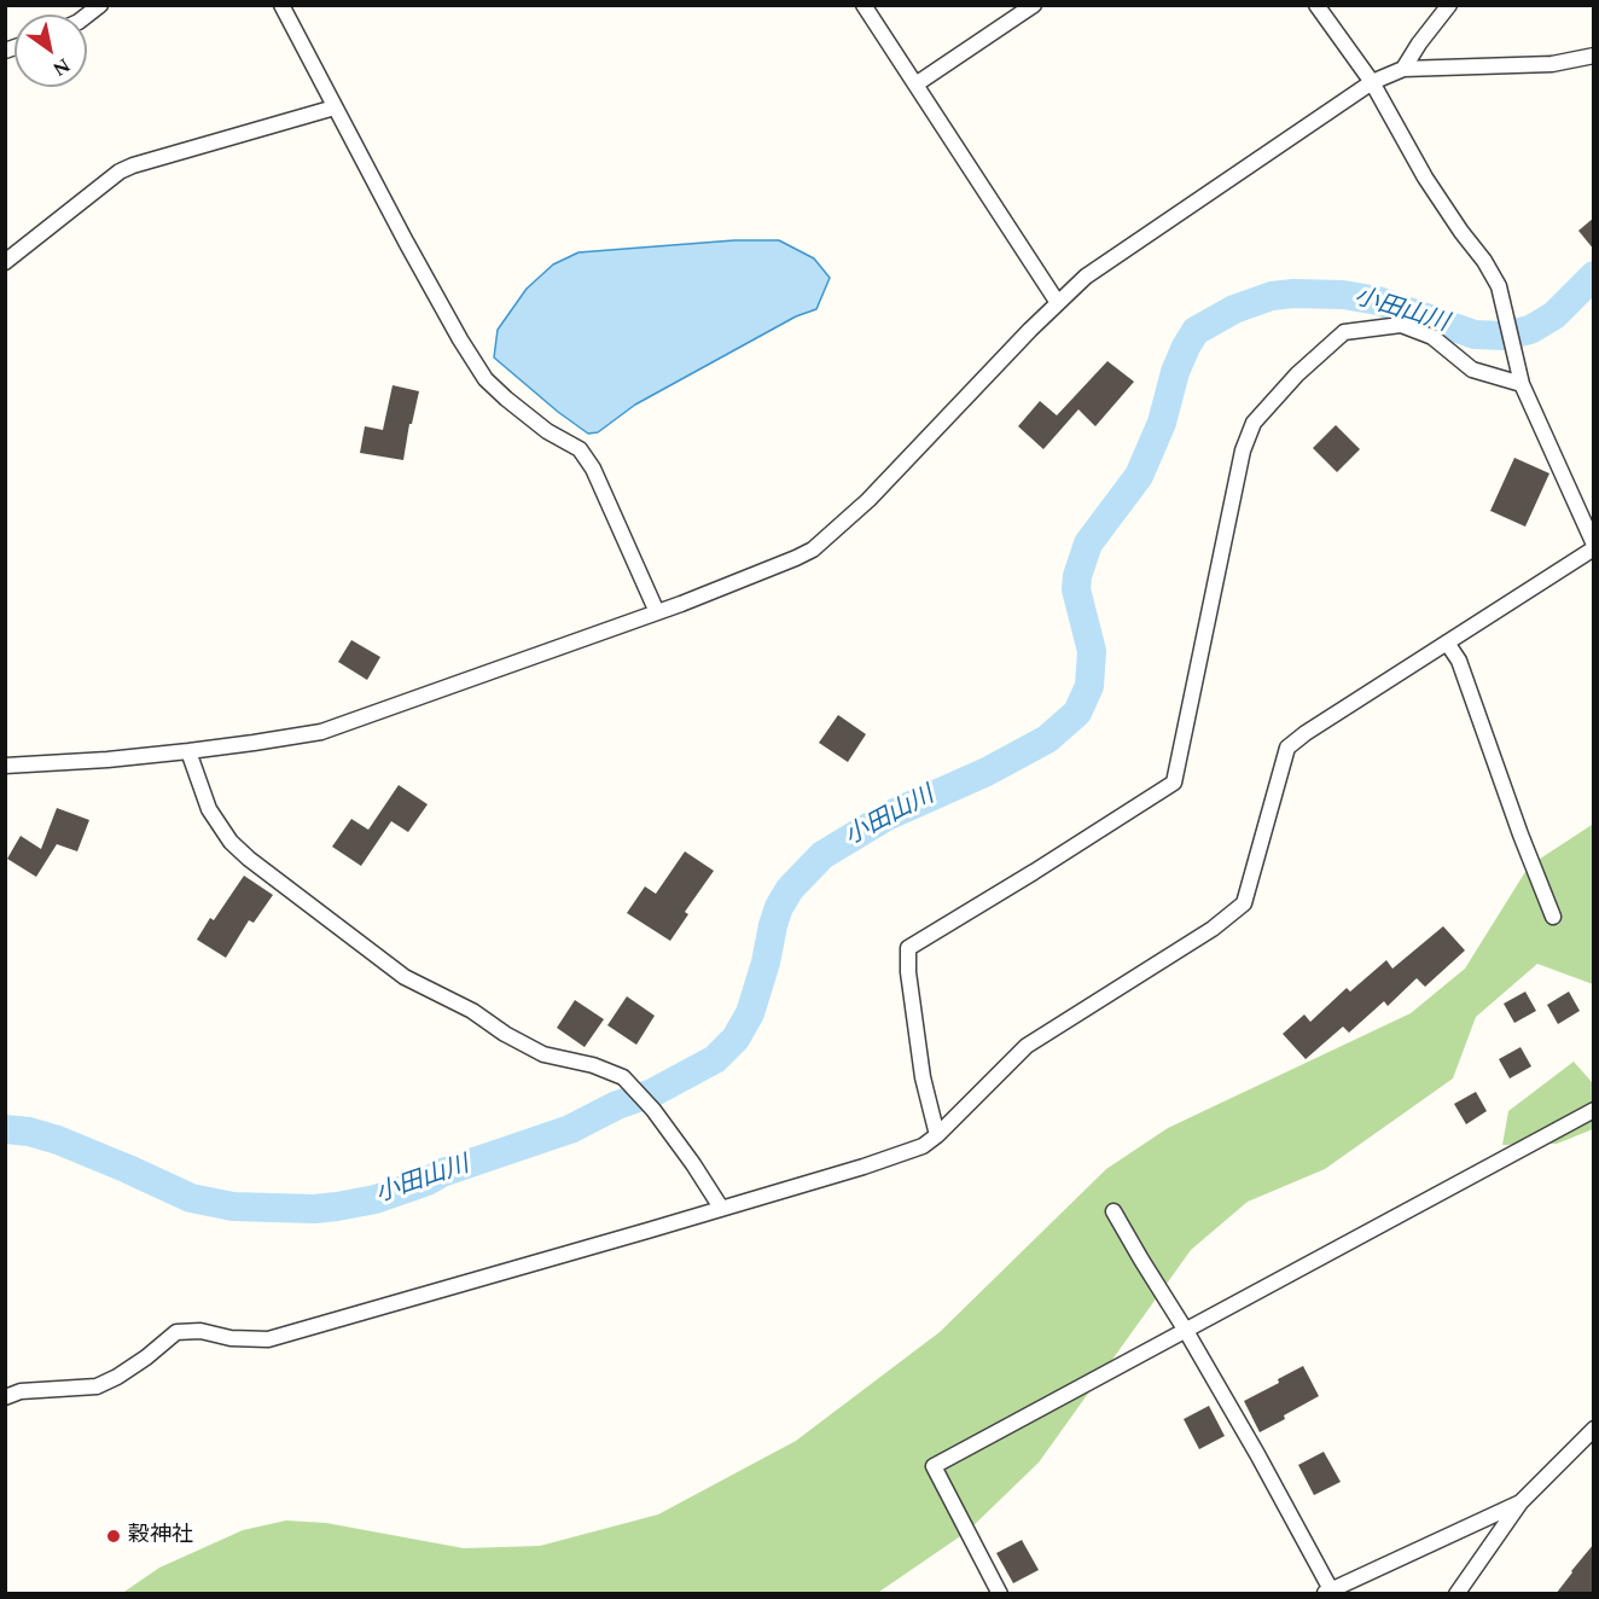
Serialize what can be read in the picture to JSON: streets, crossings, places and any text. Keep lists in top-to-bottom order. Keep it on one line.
{"water":["小田山川"],"places":["穀神社"],"north":"bottom right"}
